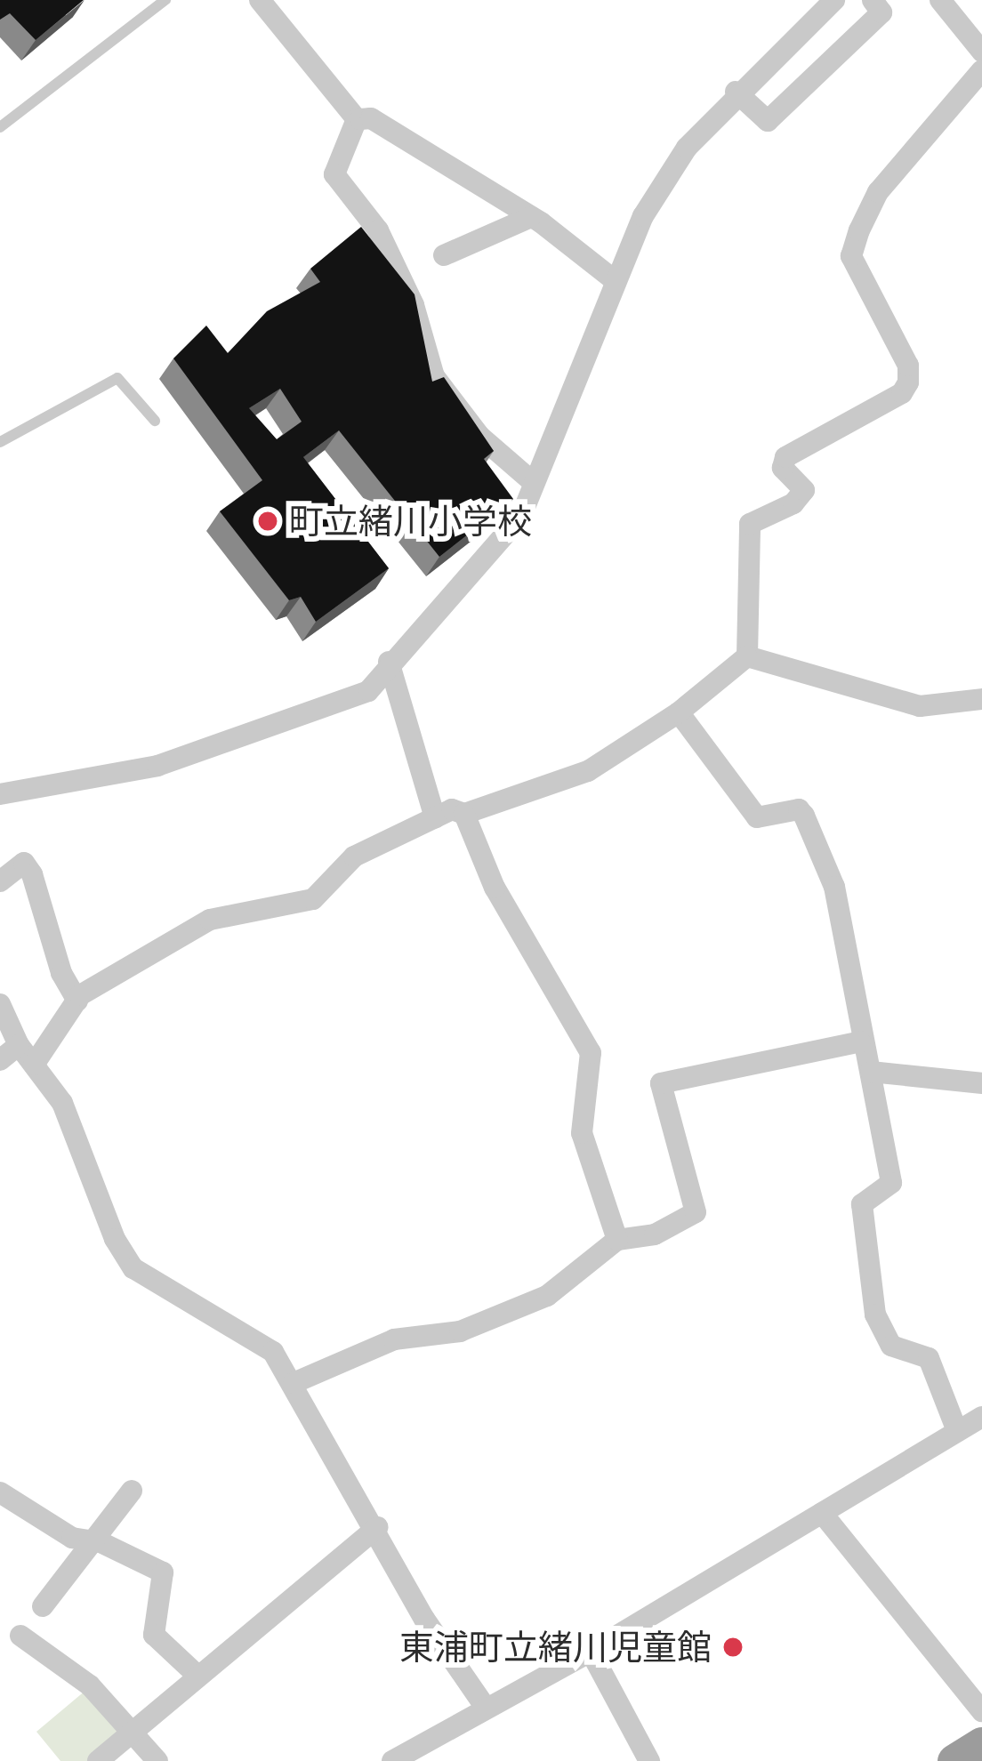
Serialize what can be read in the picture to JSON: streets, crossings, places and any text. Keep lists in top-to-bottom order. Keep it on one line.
{"places":["町立緒川小学校","東浦町立緒川児童館"]}
